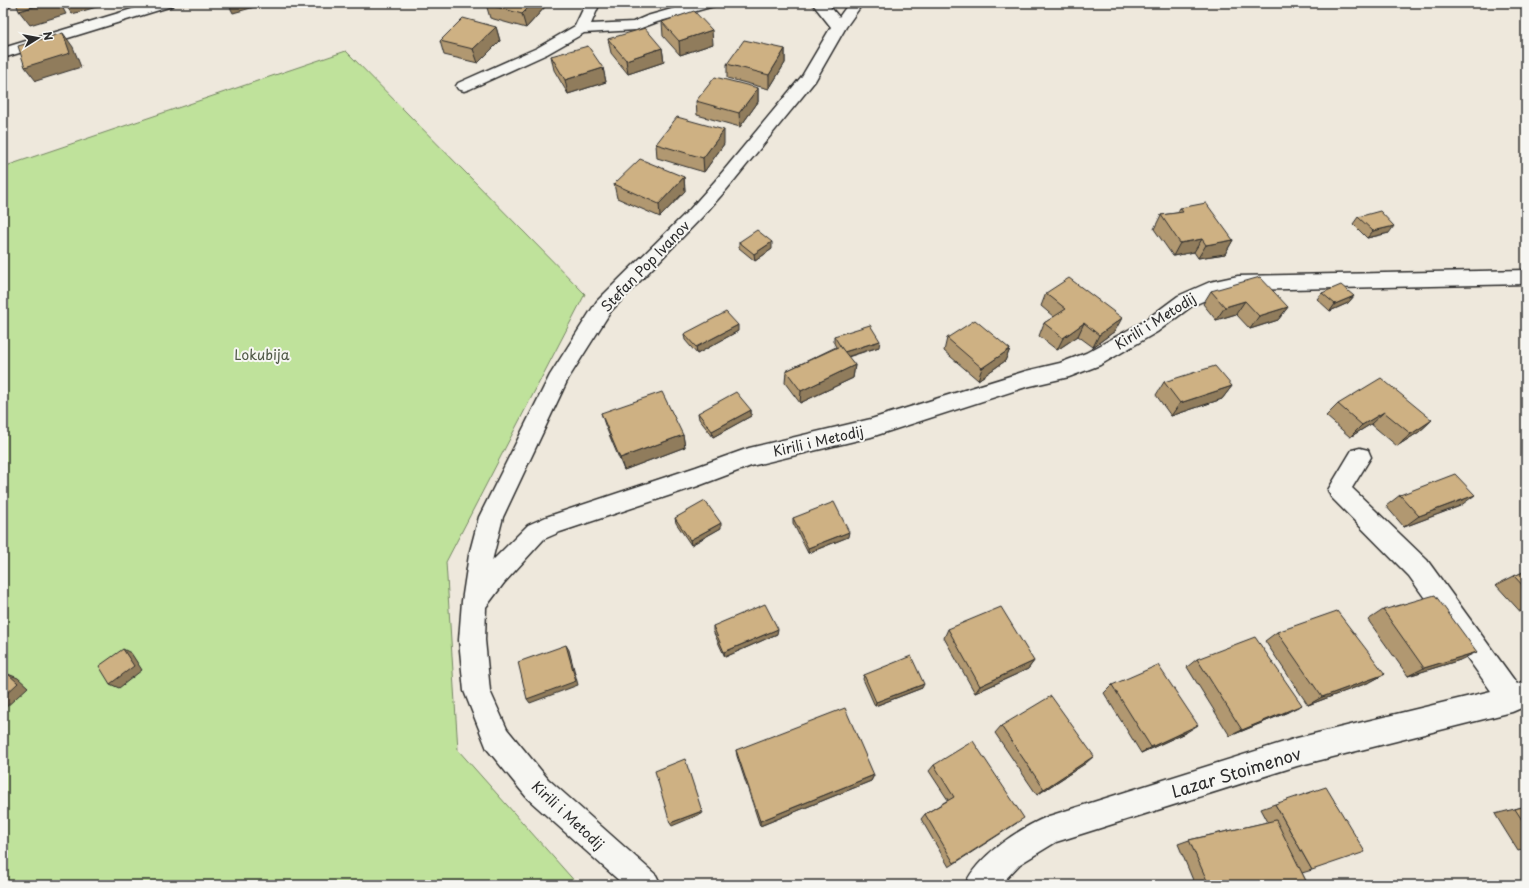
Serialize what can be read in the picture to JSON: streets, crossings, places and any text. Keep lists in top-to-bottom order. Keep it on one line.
{"streets":{"street":["Stefan Pop Ivanov","Kirili i Metodij","Lazar Stoimenov"]},"crossings":[["Stefan Pop Ivanov","Kirili i Metodij"]],"parks":["Lokubija"],"north":"right"}
